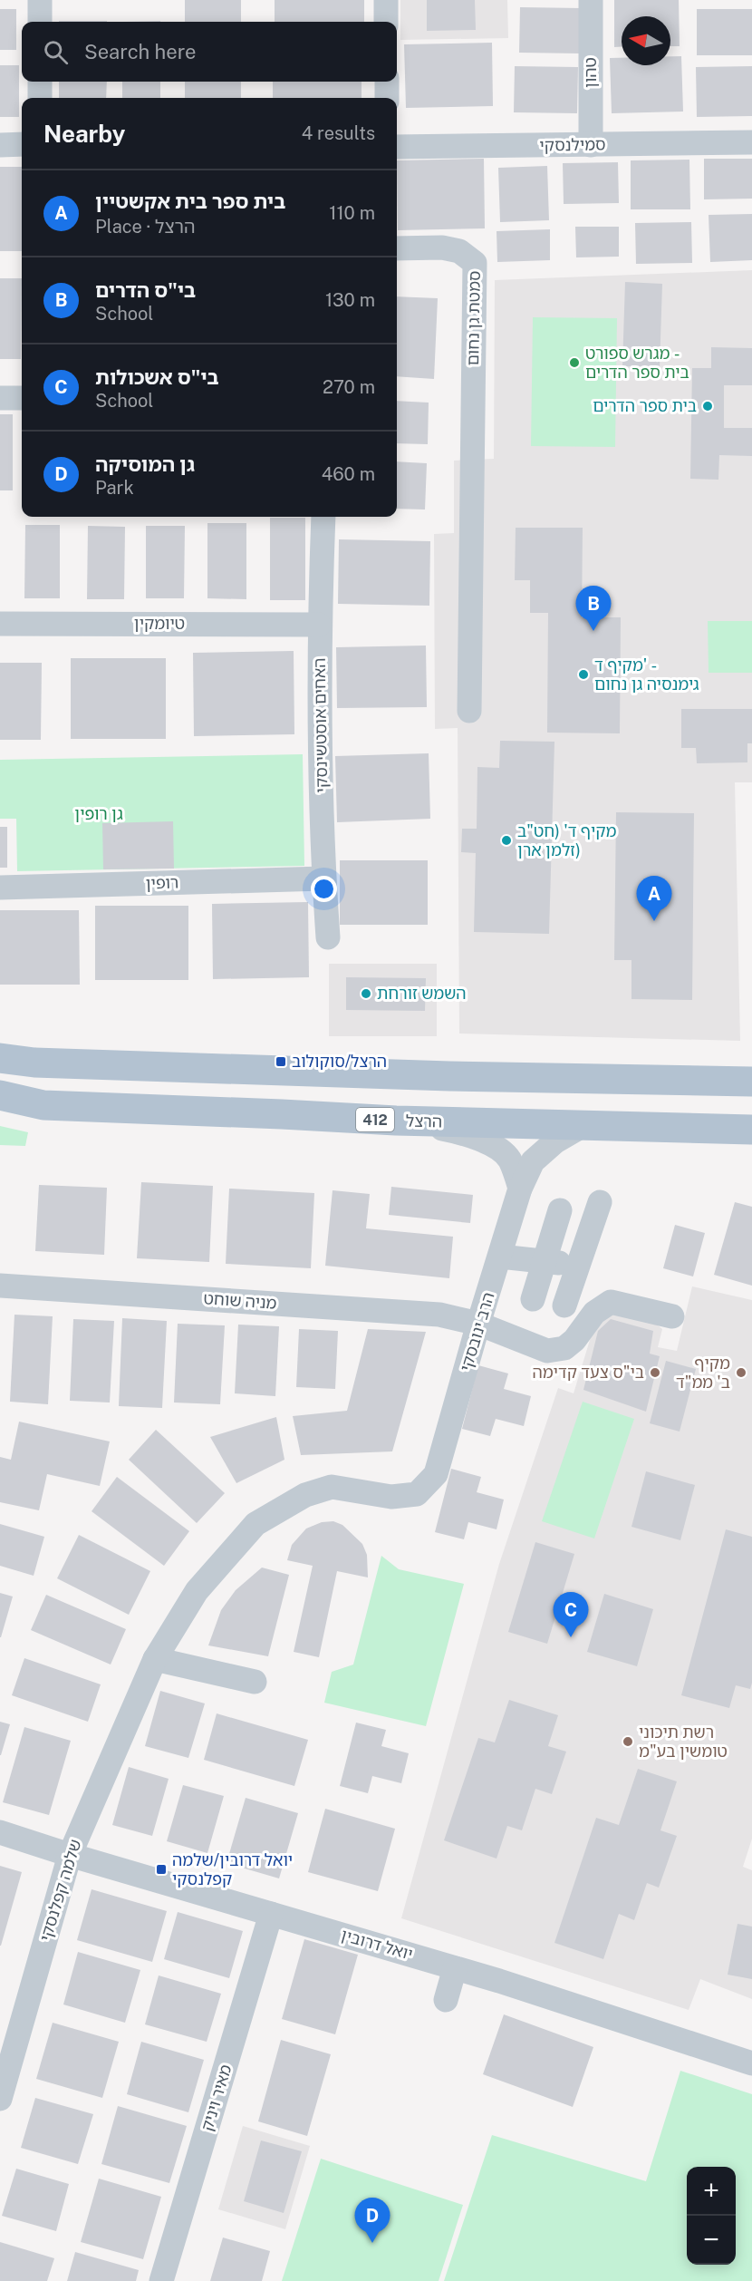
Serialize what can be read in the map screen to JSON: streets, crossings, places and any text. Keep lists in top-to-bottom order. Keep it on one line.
{"streets":{"main road":["412","הרצל"],"street":["טהון","סמילנסקי","סמטת גן נחום","טיומקין","האחים אוסטשינסקי","רופין","מניה שוחט","הרב ינובסקי","שלמה קפלנסקי","יואל דרובין","מאיר ויניק"]},"crossings":[["טהון","סמילנסקי"],["טיומקין","האחים אוסטשינסקי"],["האחים אוסטשינסקי","רופין"],["הרצל","הרב ינובסקי"],["מניה שוחט","הרב ינובסקי"],["הרב ינובסקי","שלמה קפלנסקי"],["שלמה קפלנסקי","יואל דרובין"],["יואל דרובין","מאיר ויניק"]],"parks":["גן רופין"],"places":{"other":["מגרש ספורט - בית ספר הדרים","בית ספר הדרים","מקיף ד' - גימנסיה גן נחום","מקיף ד' (חט\"ב זלמן ארן)","השמש זורחת","בי\"ס צעד קדימה","מקיף ב' ממ\"ד","רשת תיכוני טומשין בע\"מ"],"transit":["הרצל/סוקולוב","יואל דרובין/שלמה קפלנסקי"]},"north":"left","page":{"search":"Search here","heading":["Nearby","4 results"],"list":[{"mark":"A","name":"בית ספר בית אקשטיין","note":"Place · הרצל","value":"110 m"},{"mark":"B","name":"בי\"ס הדרים","note":"School","value":"130 m"},{"mark":"C","name":"בי\"ס אשכולות","note":"School","value":"270 m"},{"mark":"D","name":"גן המוסיקה","note":"Park","value":"460 m"}],"pins":["B","A","C","D"],"map_buttons":["+","−"]}}
